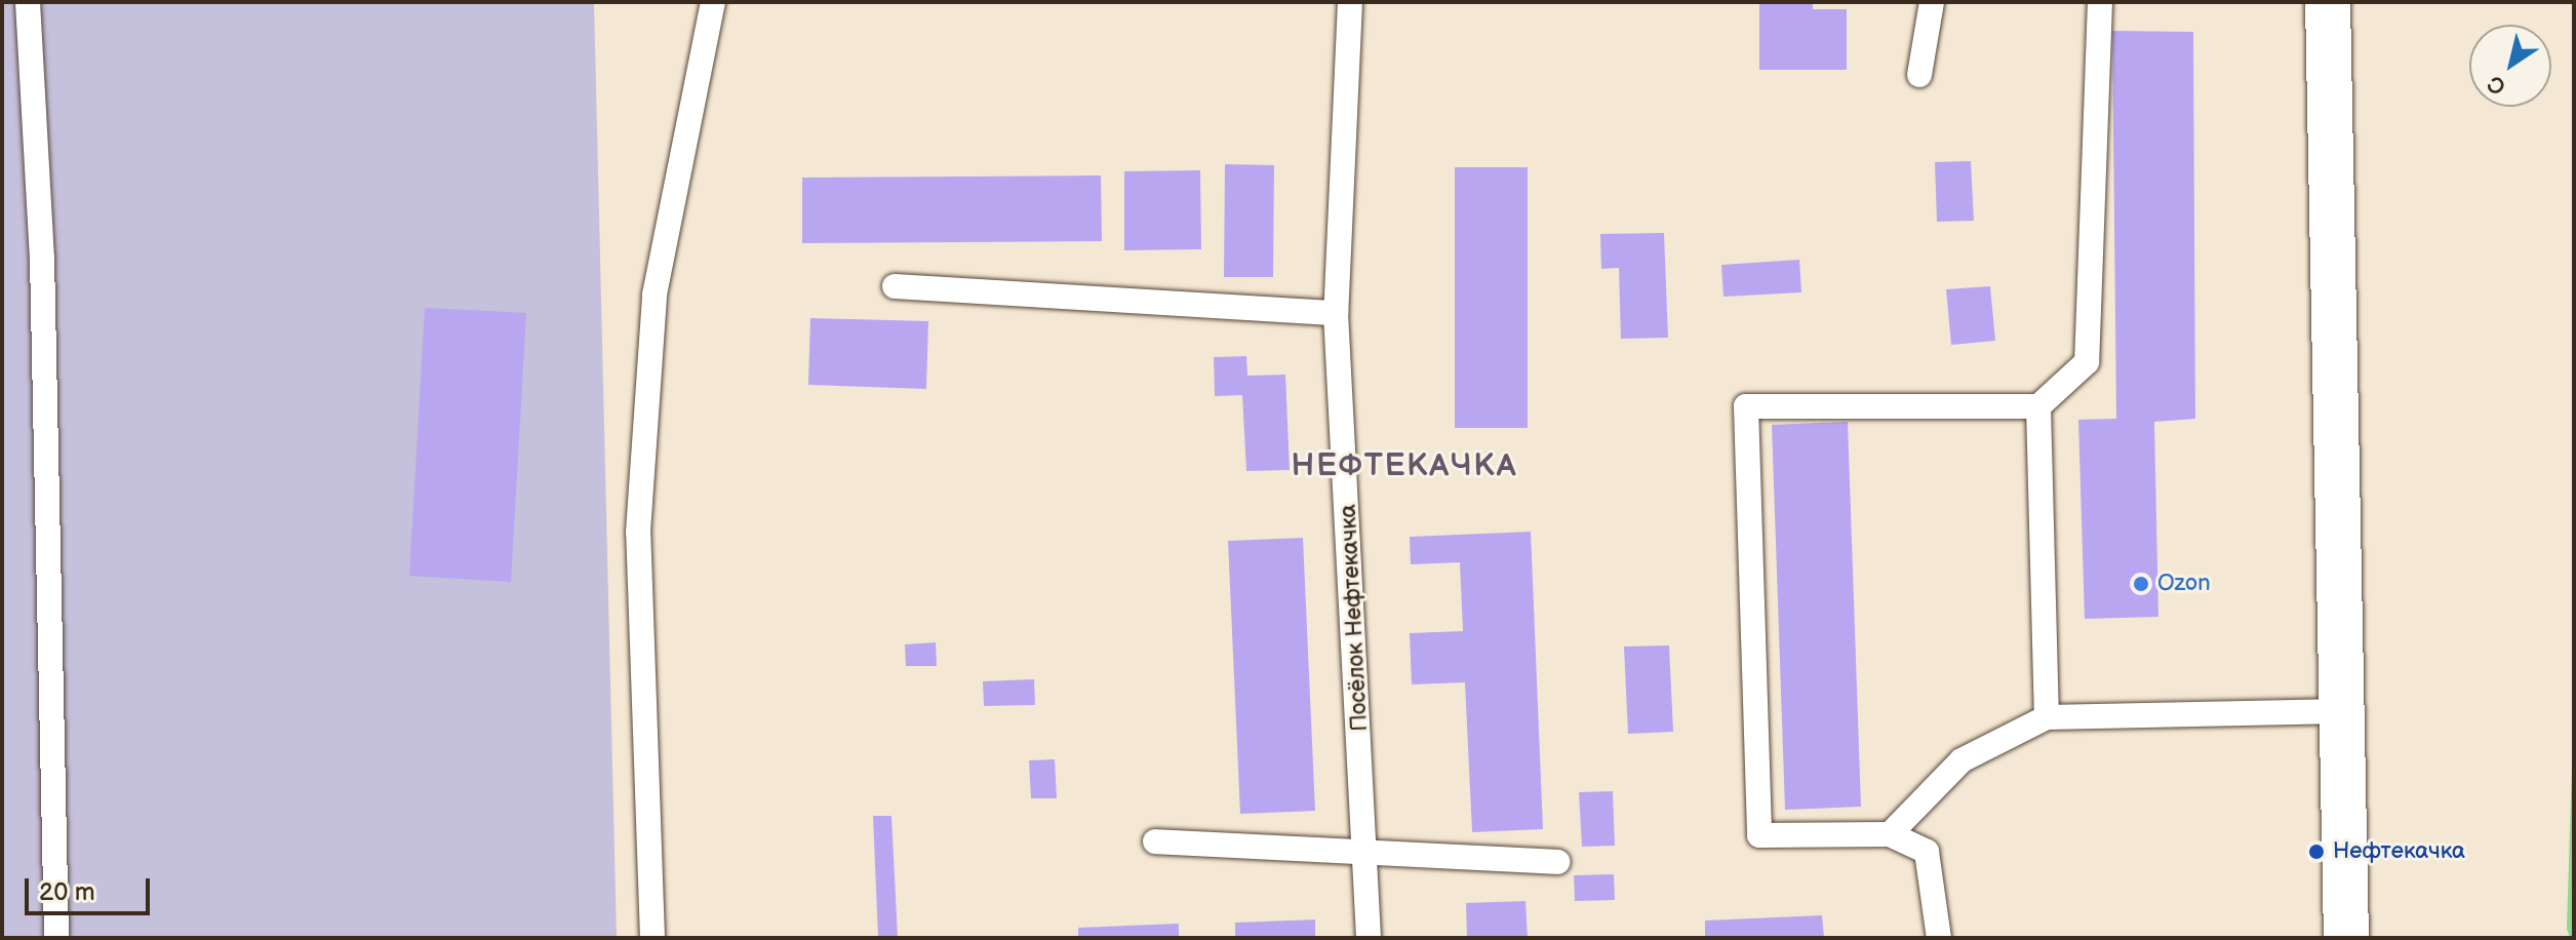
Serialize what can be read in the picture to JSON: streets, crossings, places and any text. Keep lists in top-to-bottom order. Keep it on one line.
{"streets":{"lane":["Посёлок Нефтекачка"]},"districts":["НЕФТЕКАЧКА"],"places":["Ozon","Нефтекачка"],"scale_bar":"20 m","north":"bottom left"}
